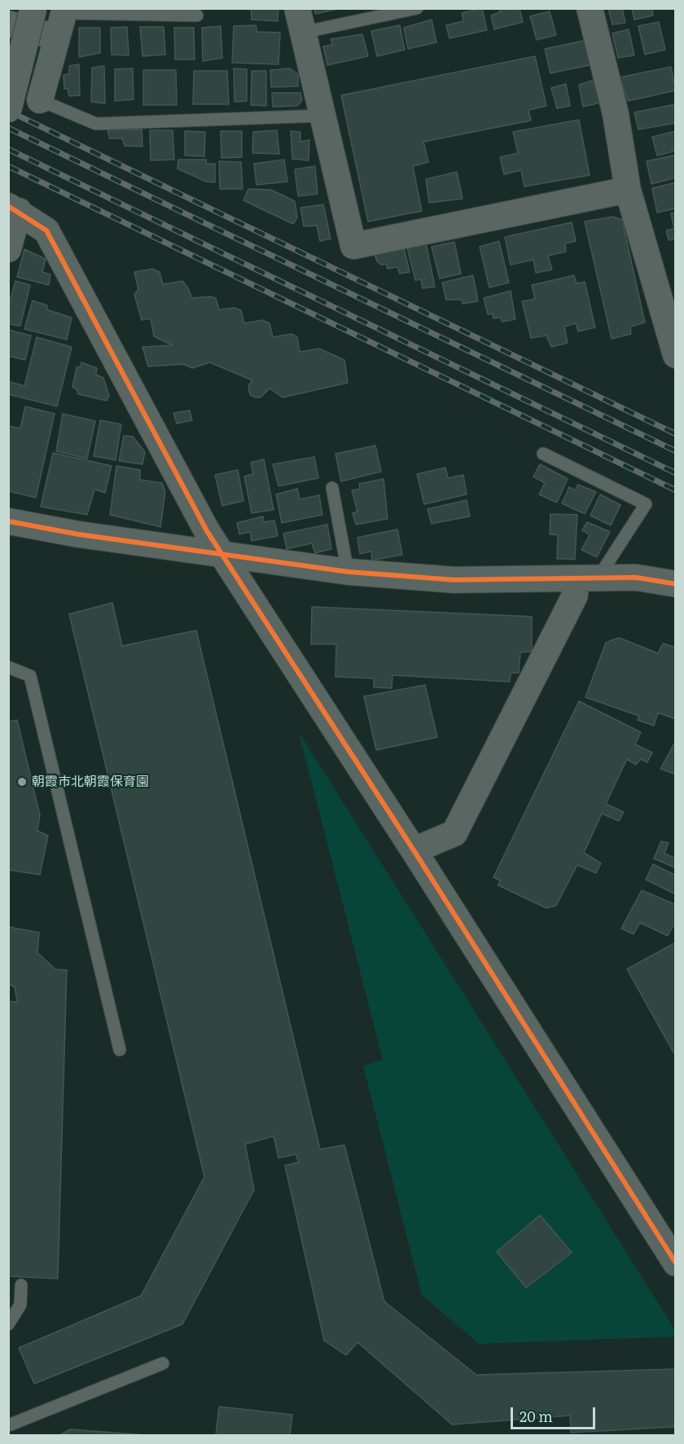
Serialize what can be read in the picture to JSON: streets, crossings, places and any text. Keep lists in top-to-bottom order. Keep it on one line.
{"places":["朝霞市北朝霞保育園"],"scale_bar":"20 m"}
